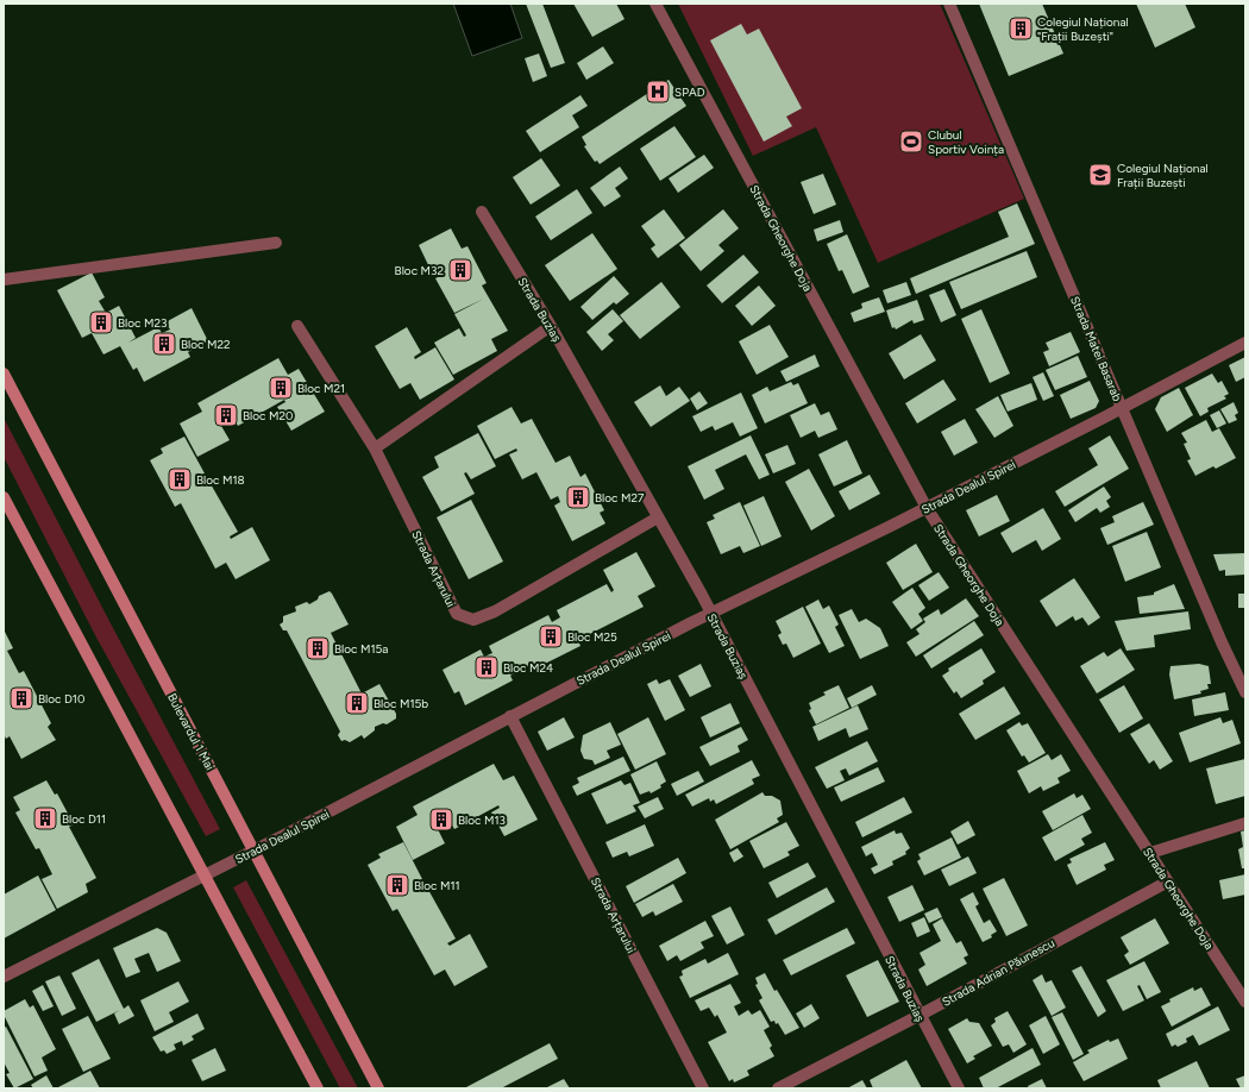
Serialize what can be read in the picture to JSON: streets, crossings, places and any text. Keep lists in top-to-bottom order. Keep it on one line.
{"streets":{"main road":["Bulevardul 1 Mai"],"street":["Strada Gheorghe Doja","Strada Buziaș","Strada Matei Basarab","Strada Dealul Spirei","Strada Arțarului","Strada Adrian Păunescu"]},"crossings":[["Strada Gheorghe Doja","Strada Dealul Spirei"],["Strada Gheorghe Doja","Strada Adrian Păunescu"],["Strada Buziaș","Strada Dealul Spirei"],["Strada Buziaș","Strada Arțarului"],["Strada Buziaș","Strada Adrian Păunescu"],["Strada Matei Basarab","Strada Dealul Spirei"],["Strada Dealul Spirei","Strada Arțarului"],["Strada Dealul Spirei","Bulevardul 1 Mai"]],"places":{"building":["Colegiul Național \"Frații Buzești\"","Bloc M32","Bloc M23","Bloc M22","Bloc M21","Bloc M20","Bloc M18","Bloc M27","Bloc M25","Bloc M15a","Bloc M24","Bloc D10","Bloc M15b","Bloc D11","Bloc M13","Bloc M11"],"hospital":["SPAD"],"sports":["Clubul Sportiv Voința"],"school or university":["Colegiul Național Frații Buzești"]}}
